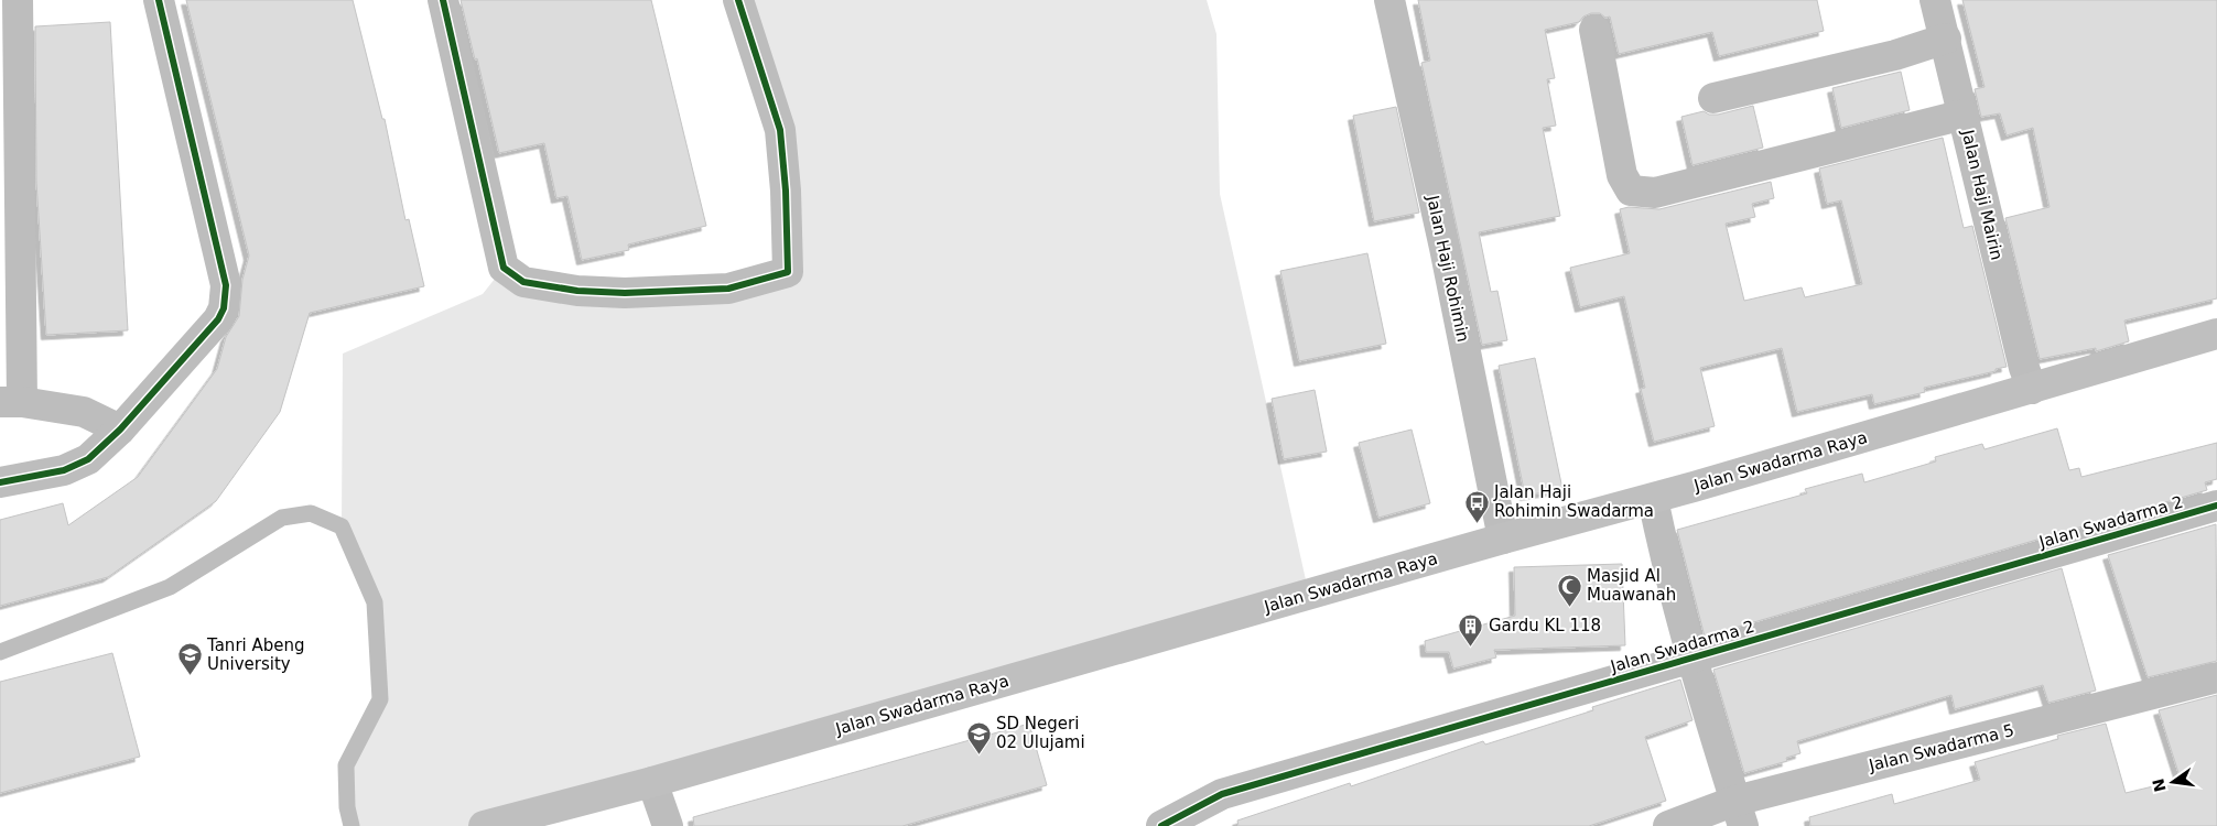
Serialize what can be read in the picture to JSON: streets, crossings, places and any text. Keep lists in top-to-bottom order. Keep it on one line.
{"streets":{"main road":["Jalan Swadarma Raya"],"street":["Jalan Haji Mairin","Jalan Haji Rohimin","Jalan Swadarma 2","Jalan Swadarma 5"]},"crossings":[["Jalan Haji Mairin","Jalan Swadarma Raya"],["Jalan Haji Rohimin","Jalan Swadarma Raya"]],"places":{"bus stop":["Jalan Haji Rohimin Swadarma"],"mosque":["Masjid Al Muawanah"],"building":["Gardu KL 118"],"school or university":["Tanri Abeng University","SD Negeri 02 Ulujami"]},"north":"left"}
